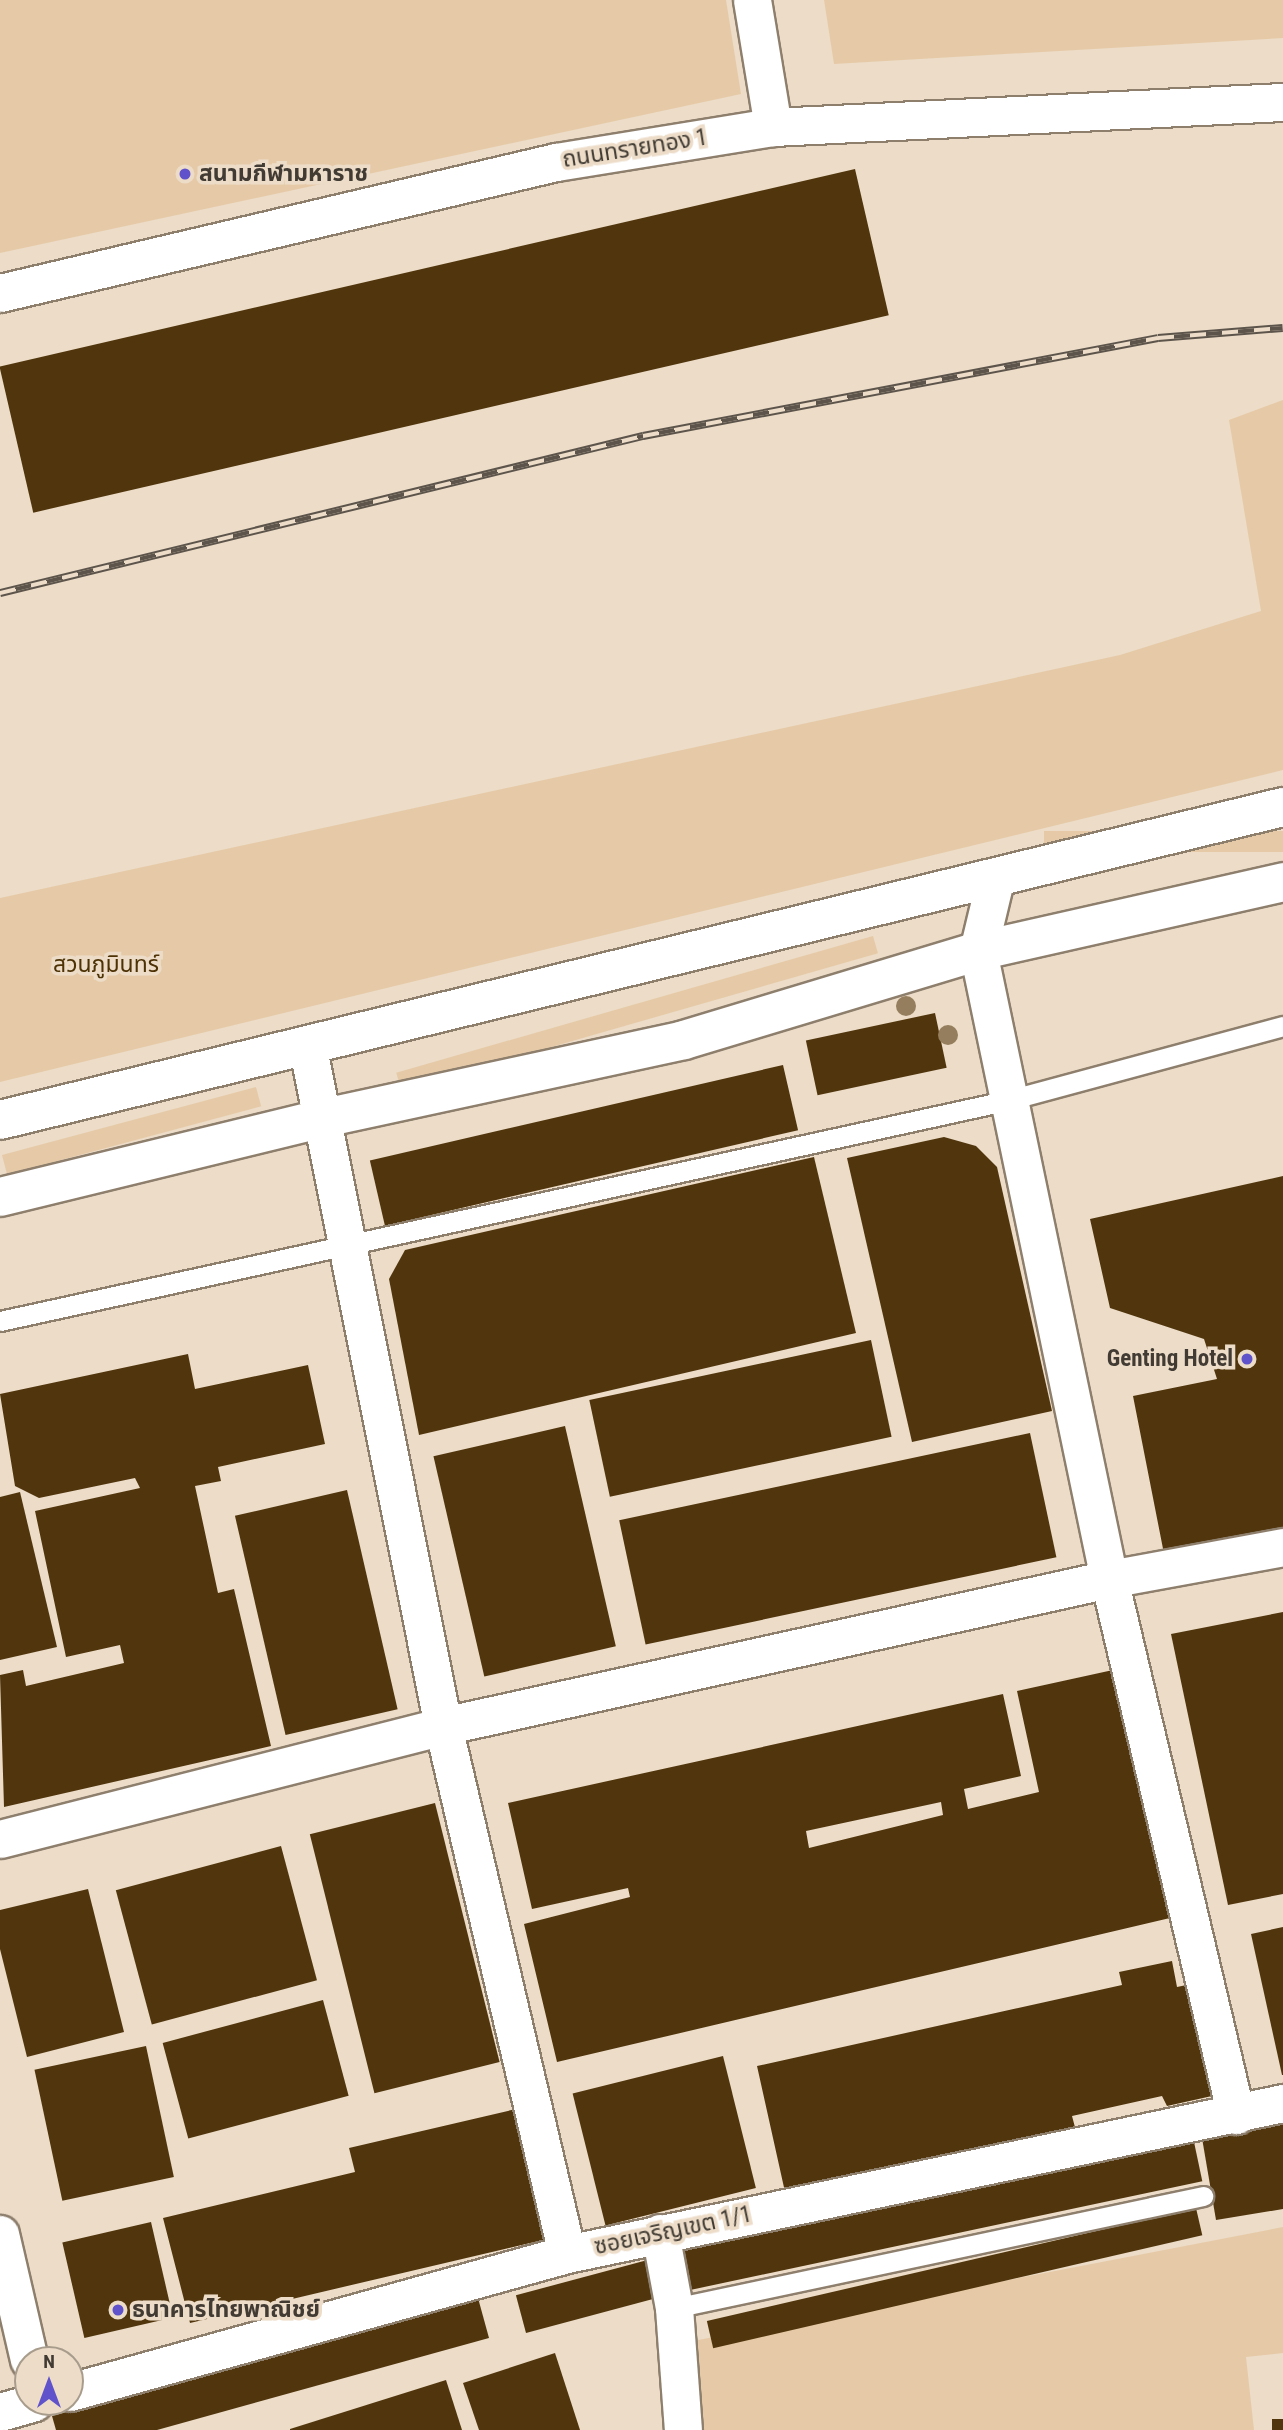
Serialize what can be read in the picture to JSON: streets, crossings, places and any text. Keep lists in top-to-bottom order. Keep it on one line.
{"streets":{"street":["ถนนทรายทอง 1","ซอยเจริญเขต 1/1"]},"parks":["สวนภูมินทร์"],"places":["สนามกีฬามหาราช","Genting Hotel","ธนาคารไทยพาณิชย์"],"north":"top"}
